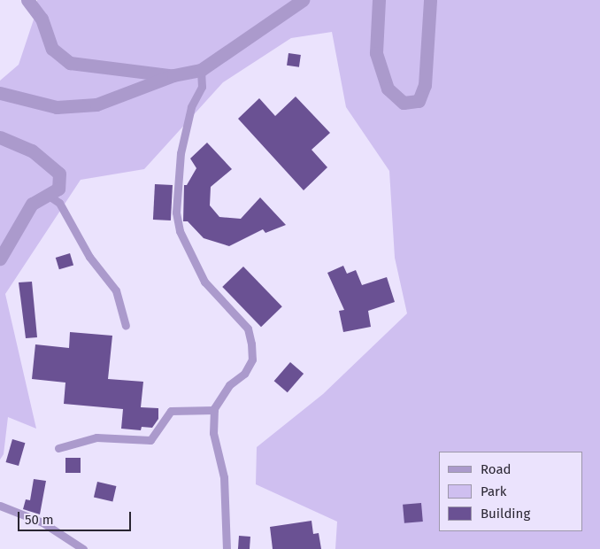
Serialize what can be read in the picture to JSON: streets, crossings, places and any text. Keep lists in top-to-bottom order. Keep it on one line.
{"legend":["Road","Park","Building"],"scale_bar":"50 m"}
